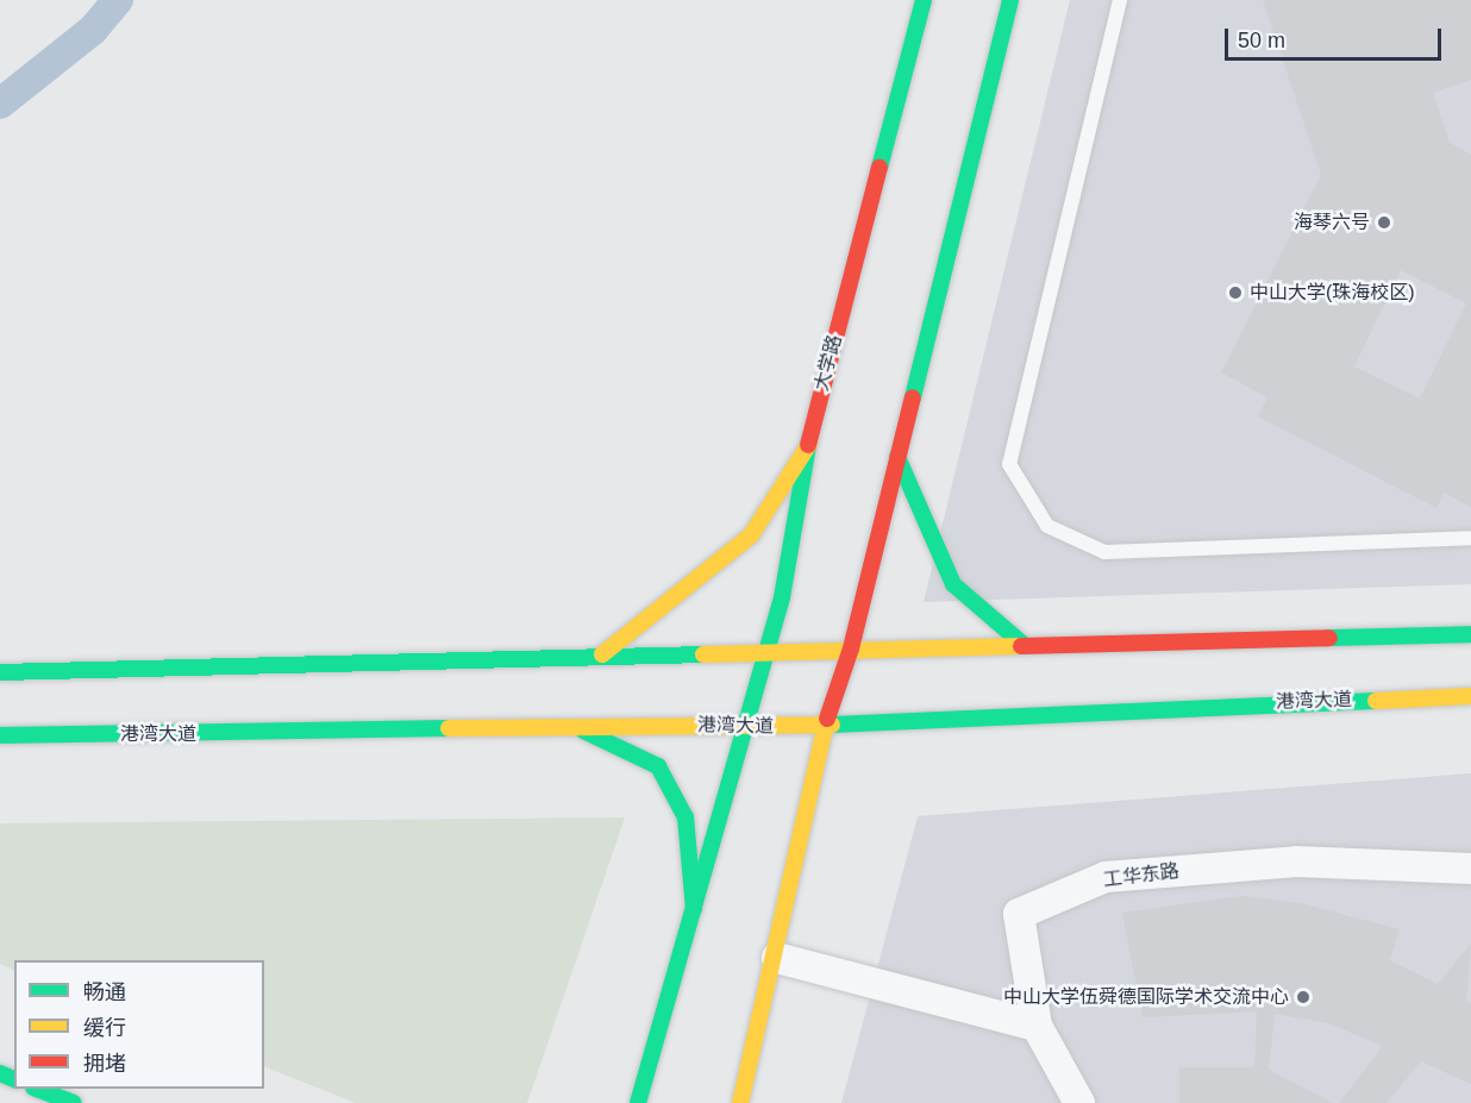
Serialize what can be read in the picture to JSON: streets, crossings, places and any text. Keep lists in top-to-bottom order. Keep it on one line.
{"streets":{"main road":["大学路","港湾大道"],"street":["工华东路"]},"crossings":[["大学路","港湾大道"]],"places":["海琴六号","中山大学(珠海校区)","中山大学伍舜德国际学术交流中心"],"legend":["畅通","缓行","拥堵"],"scale_bar":"50 m"}
